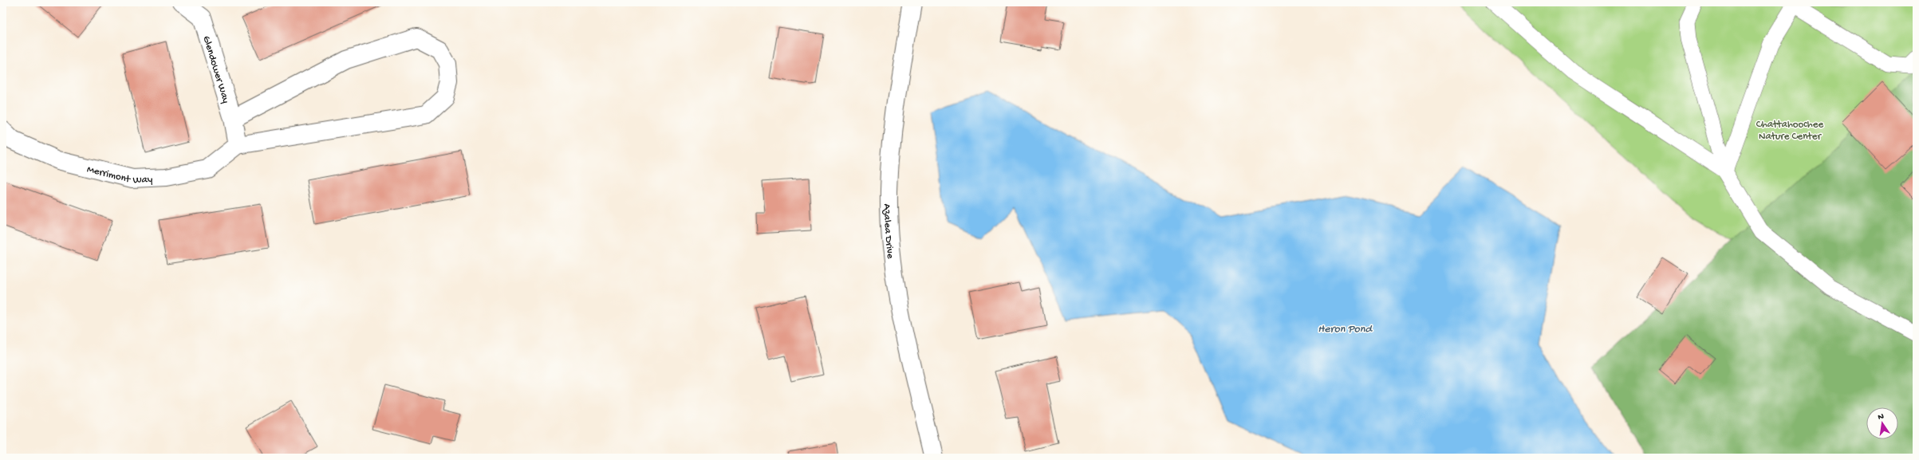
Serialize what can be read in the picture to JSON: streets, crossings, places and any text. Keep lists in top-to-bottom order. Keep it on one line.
{"streets":{"street":["Glendower Way","Merrimont Way","Azalea Drive"]},"crossings":[["Glendower Way","Merrimont Way"]],"water":["Heron Pond"],"parks":["Chattahoochee Nature Center"],"north":"top"}
